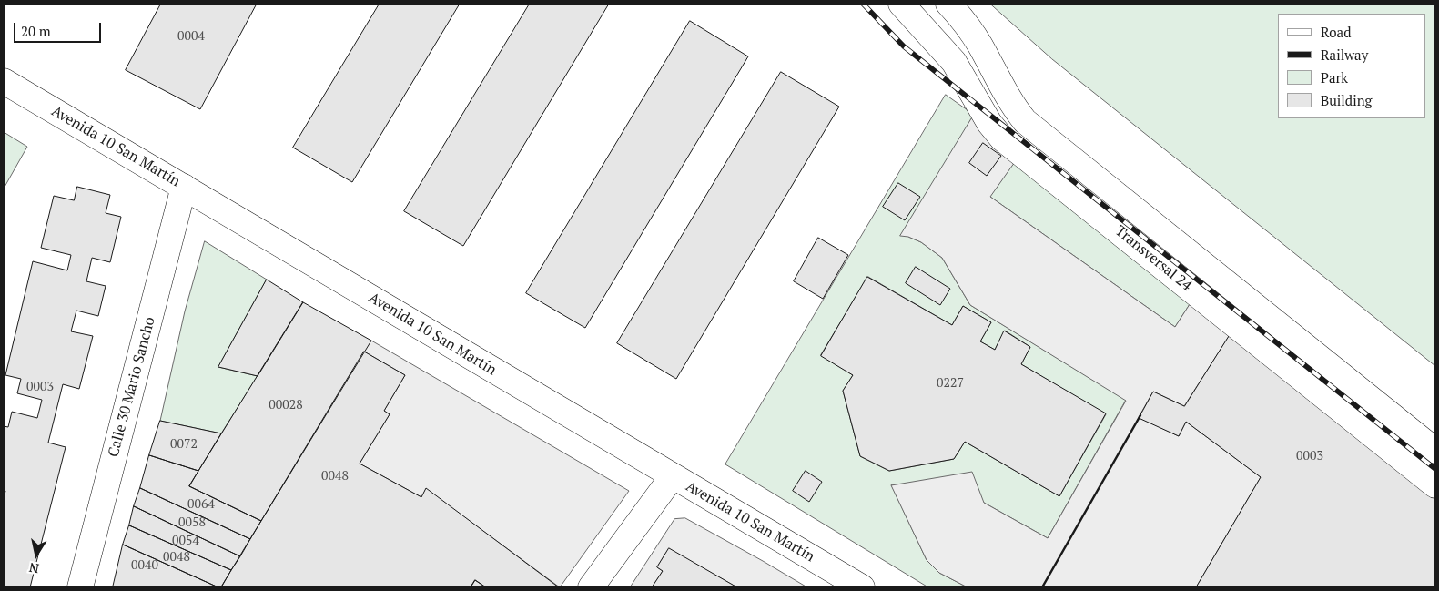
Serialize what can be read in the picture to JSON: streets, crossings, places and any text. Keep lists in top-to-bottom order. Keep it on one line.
{"streets":{"street":["Avenida 10 San Martín","Transversal 24","Calle 30 Mario Sancho"]},"crossings":[["Avenida 10 San Martín","Calle 30 Mario Sancho"]],"house_numbers":["0004","0227","0003","00028","0072","0003","0048","0064","0058","0054","0048","0040"],"legend":["Road","Railway","Park","Building"],"scale_bar":"20 m","north":"bottom"}
